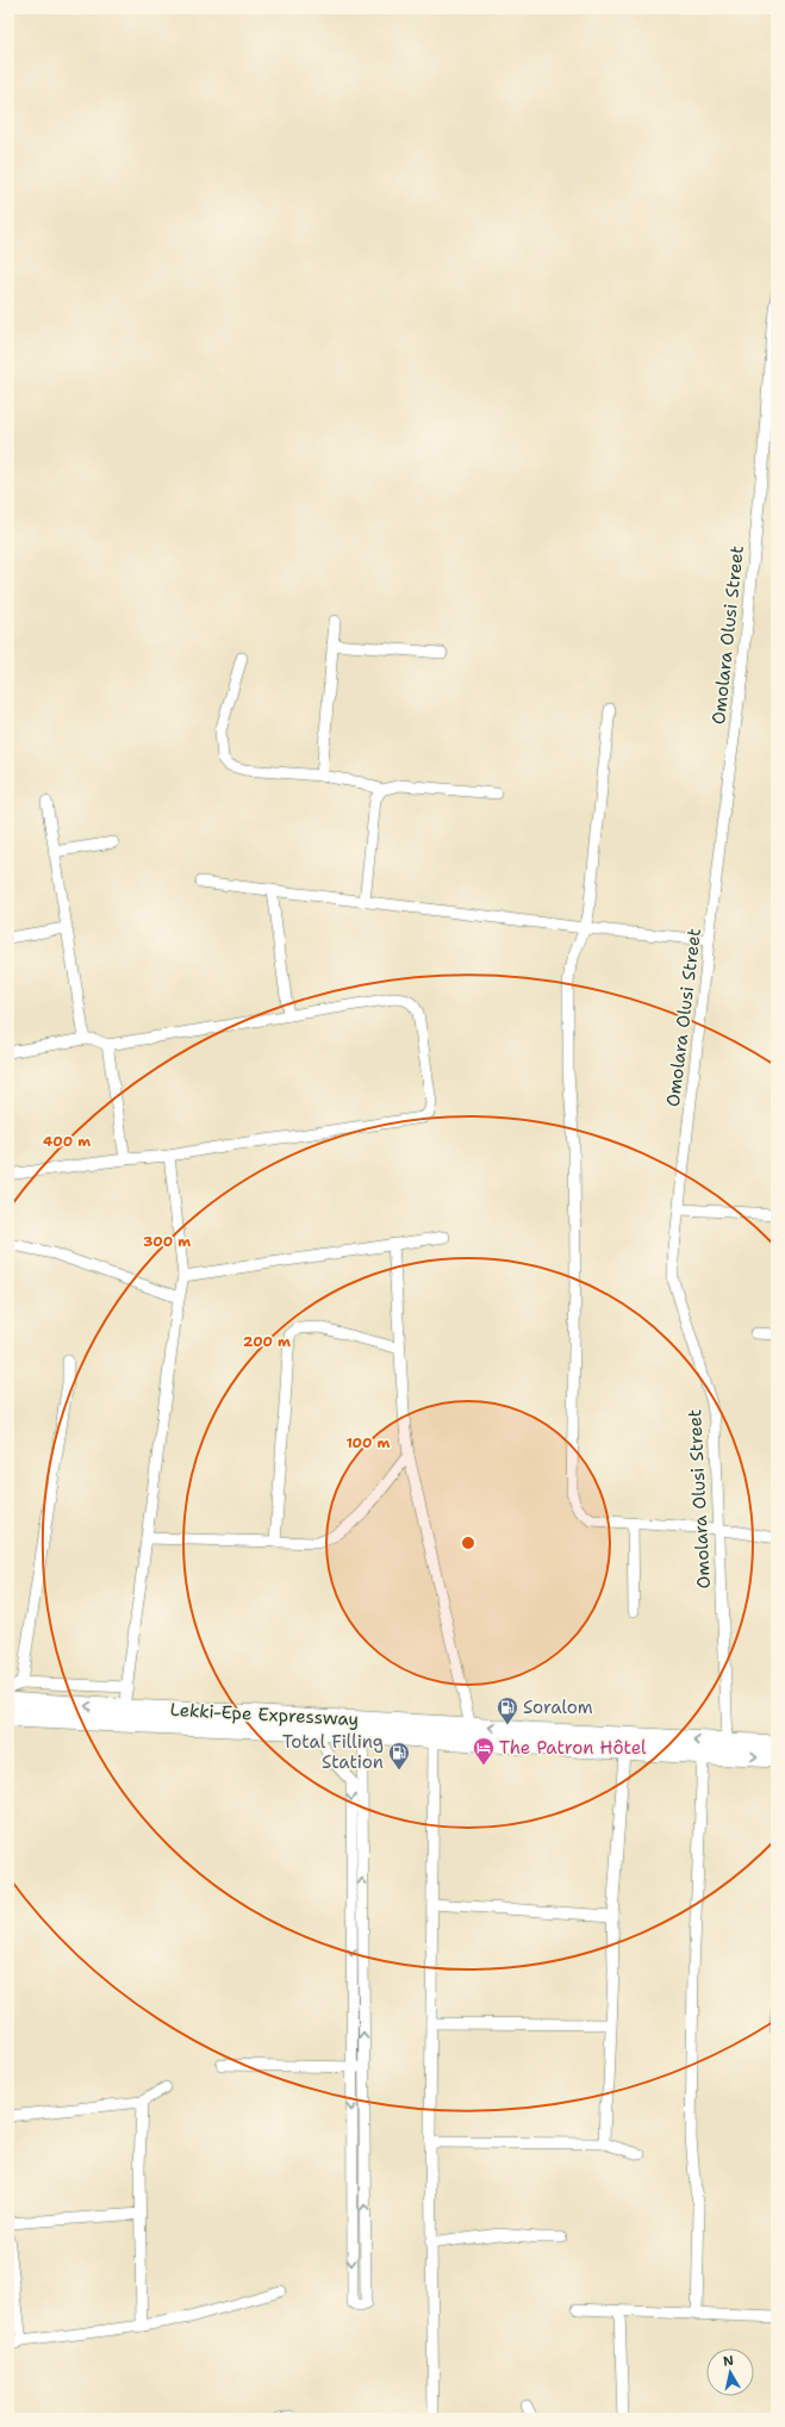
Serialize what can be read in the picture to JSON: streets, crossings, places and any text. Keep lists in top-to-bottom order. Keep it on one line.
{"streets":{"highway":["Lekki-Epe Expressway"],"street":["Omolara Olusi Street"]},"crossings":[["Omolara Olusi Street","Lekki-Epe Expressway"]],"places":{"fuel station":["Soralom","Total Filling Station"],"hotel":["The Patron Hôtel"]},"north":"top","rings":["400 m","300 m","200 m","100 m"]}
